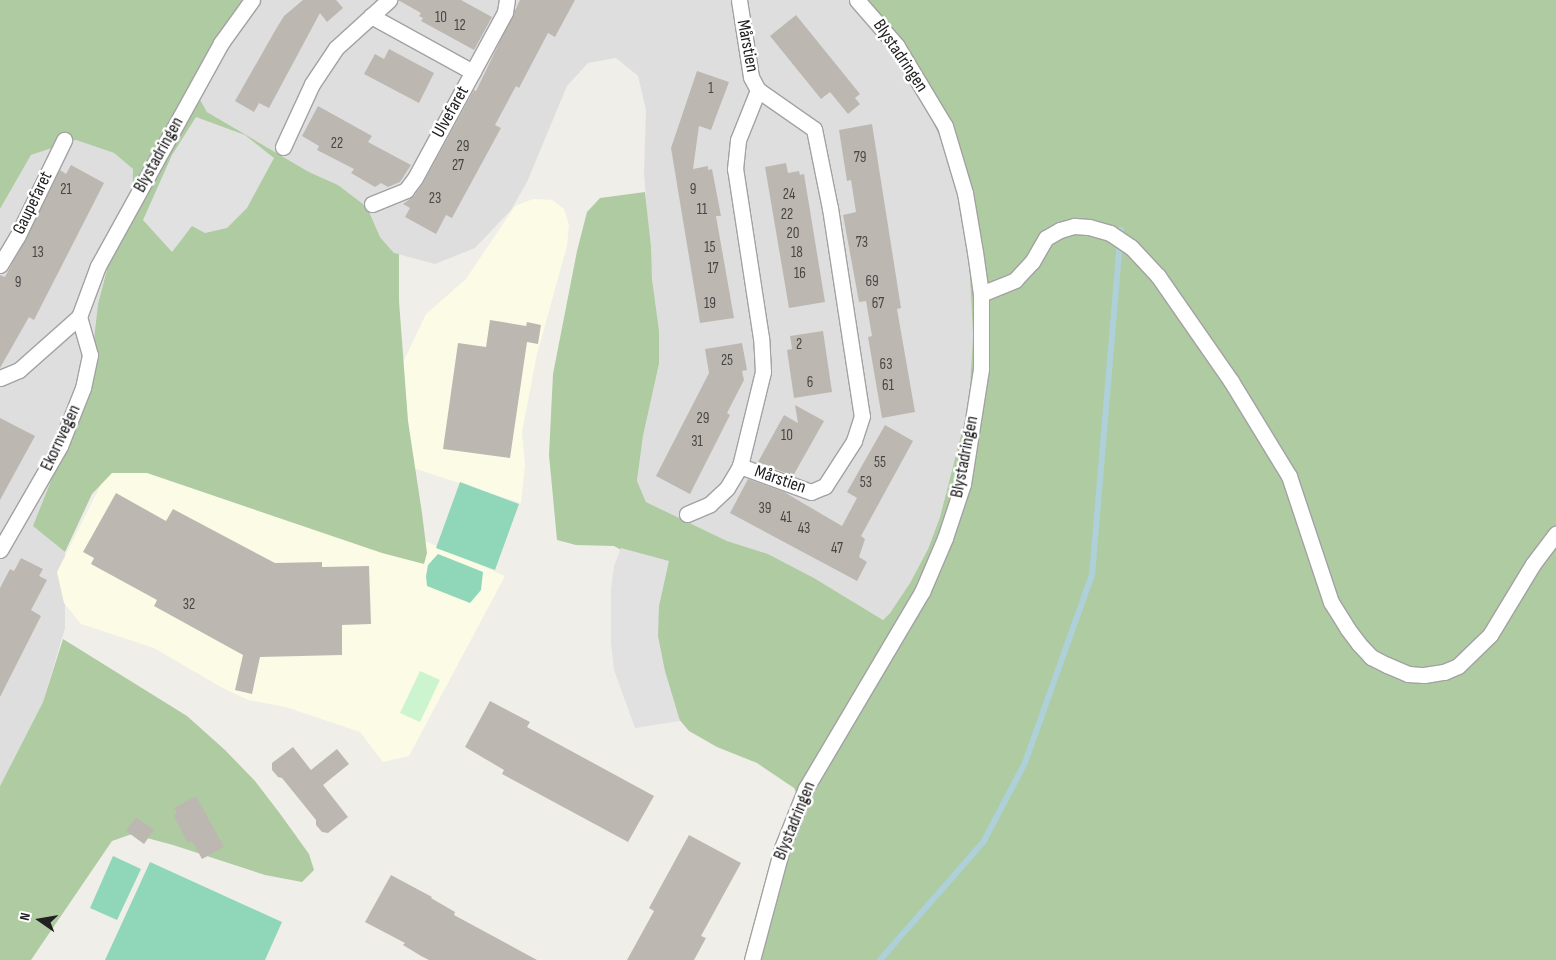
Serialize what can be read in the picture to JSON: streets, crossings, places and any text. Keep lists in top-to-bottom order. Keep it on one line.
{"streets":{"street":["Mårstien","Blystadringen","Ulvefaret","Gaupefaret","Ekornvegen"]},"crossings":[["Blystadringen","Ekornvegen"]],"house_numbers":["10","12","1","22","29","79","27","21","9","24","23","11","22","20","73","15","13","18","17","16","69","9","19","67","2","25","63","6","61","29","10","31","55","53","39","41","43","47","32"],"north":"left"}
